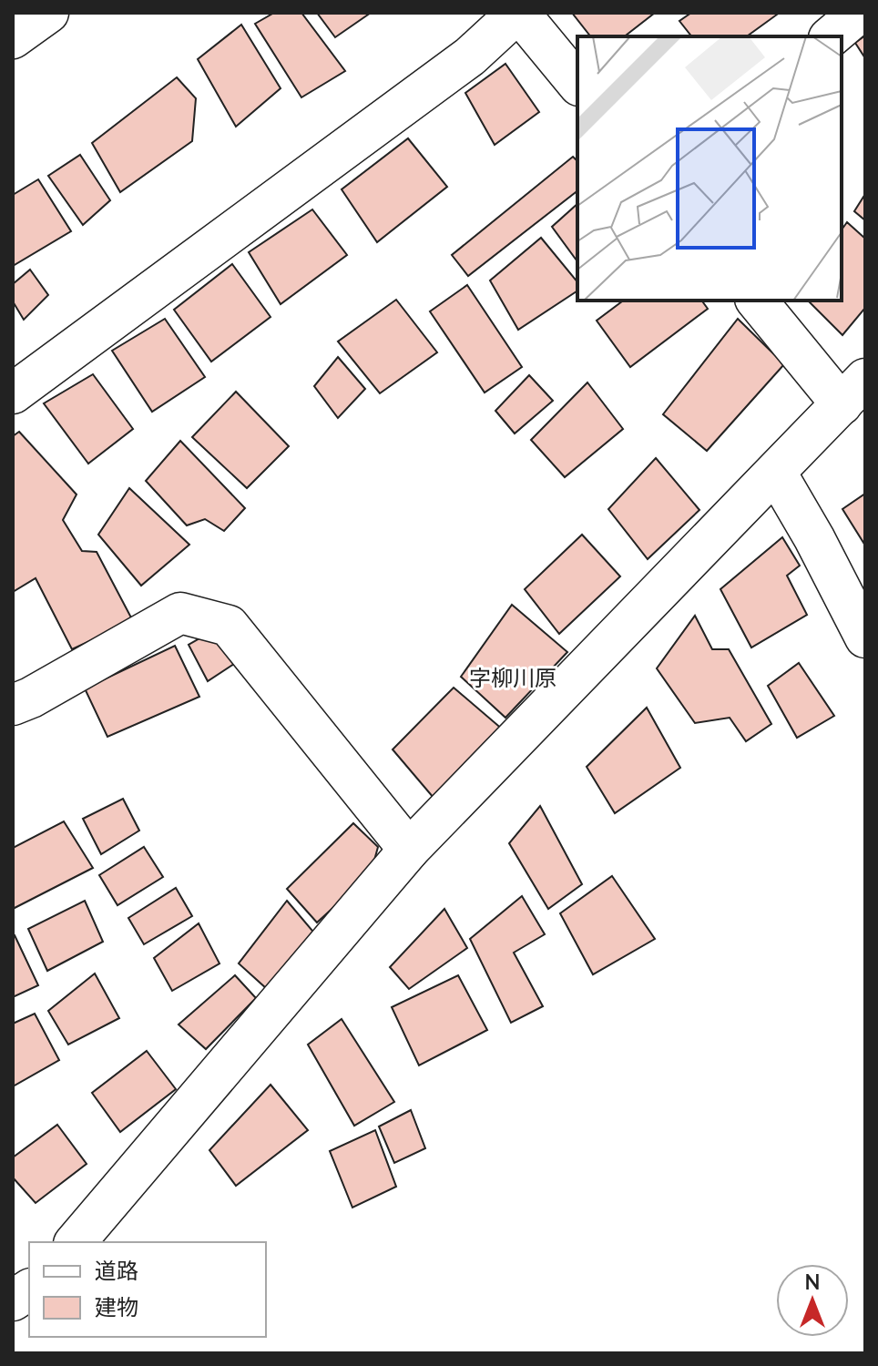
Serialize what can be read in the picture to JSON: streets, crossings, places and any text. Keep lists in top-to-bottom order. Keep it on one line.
{"districts":["字柳川原"],"legend":["道路","建物"],"north":"top"}
